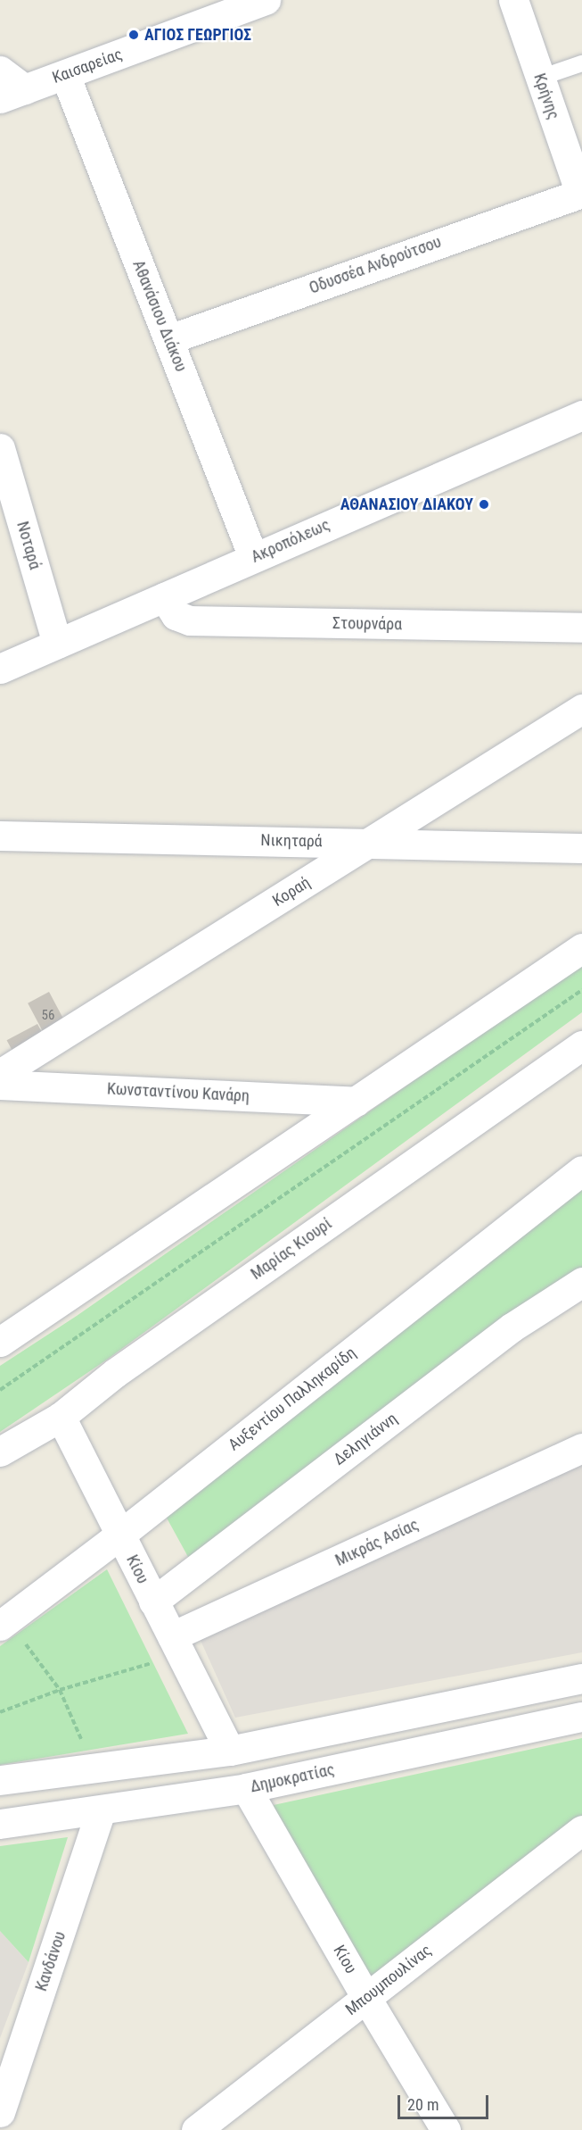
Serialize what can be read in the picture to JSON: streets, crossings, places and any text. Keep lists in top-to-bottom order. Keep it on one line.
{"streets":{"street":["Καισαρείας","Κρήνης","Οδυσσέα Ανδρούτσου","Αθανάσιου Διάκου","Ακροπόλεως","Νοταρά","Στουρνάρα","Νικηταρά","Κοραή","Κωνσταντίνου Κανάρη","Μαρίας Κιουρί","Αυξεντίου Παλληκαρίδη","Δεληγιάννη","Μικράς Ασίας","Κίου","Δημοκρατίας","Κανδάνου","Μπουμπουλίνας"]},"crossings":[["Καισαρείας","Αθανάσιου Διάκου"],["Κρήνης","Οδυσσέα Ανδρούτσου"],["Οδυσσέα Ανδρούτσου","Αθανάσιου Διάκου"],["Αθανάσιου Διάκου","Ακροπόλεως"],["Ακροπόλεως","Νοταρά"],["Ακροπόλεως","Στουρνάρα"],["Νικηταρά","Κοραή"],["Μαρίας Κιουρί","Κίου"],["Αυξεντίου Παλληκαρίδη","Κίου"],["Δεληγιάννη","Κίου"],["Μικράς Ασίας","Κίου"],["Κίου","Δημοκρατίας"],["Κίου","Μπουμπουλίνας"],["Δημοκρατίας","Κανδάνου"]],"places":["ΑΓΙΟΣ ΓΕΩΡΓΙΟΣ","ΑΘΑΝΑΣΙΟΥ ΔΙΑΚΟΥ"],"house_numbers":["56"],"scale_bar":"20 m"}
